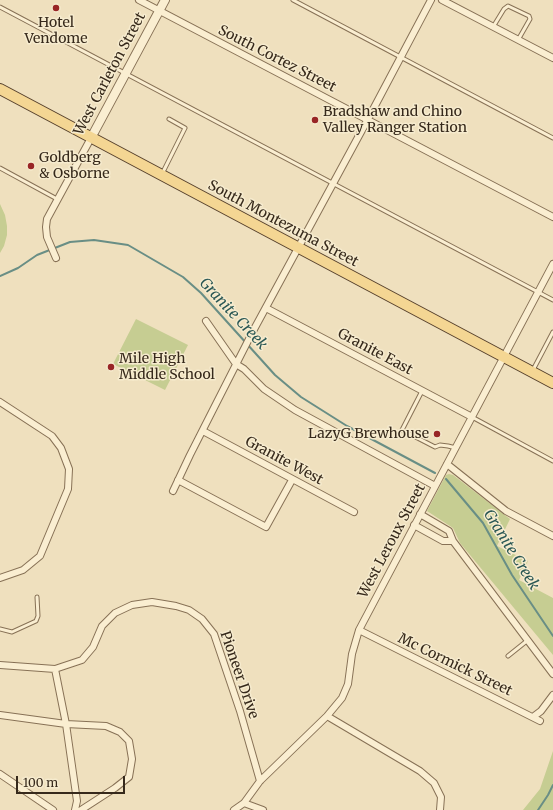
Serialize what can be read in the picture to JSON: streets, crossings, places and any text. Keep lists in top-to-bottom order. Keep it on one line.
{"streets":{"main road":["South Montezuma Street"],"street":["South Cortez Street","West Carleton Street","Granite East","Granite West","West Leroux Street","Mc Cormick Street","Pioneer Drive"]},"crossings":[["South Cortez Street","West Carleton Street"],["West Carleton Street","South Montezuma Street"],["South Montezuma Street","West Leroux Street"],["Granite East","West Leroux Street"],["West Leroux Street","Mc Cormick Street"],["West Leroux Street","Pioneer Drive"]],"water":["Granite Creek"],"places":["Hotel Vendome","Bradshaw and Chino Valley Ranger Station","Goldberg & Osborne","Mile High Middle School","LazyG Brewhouse"],"scale_bar":"100 m"}
